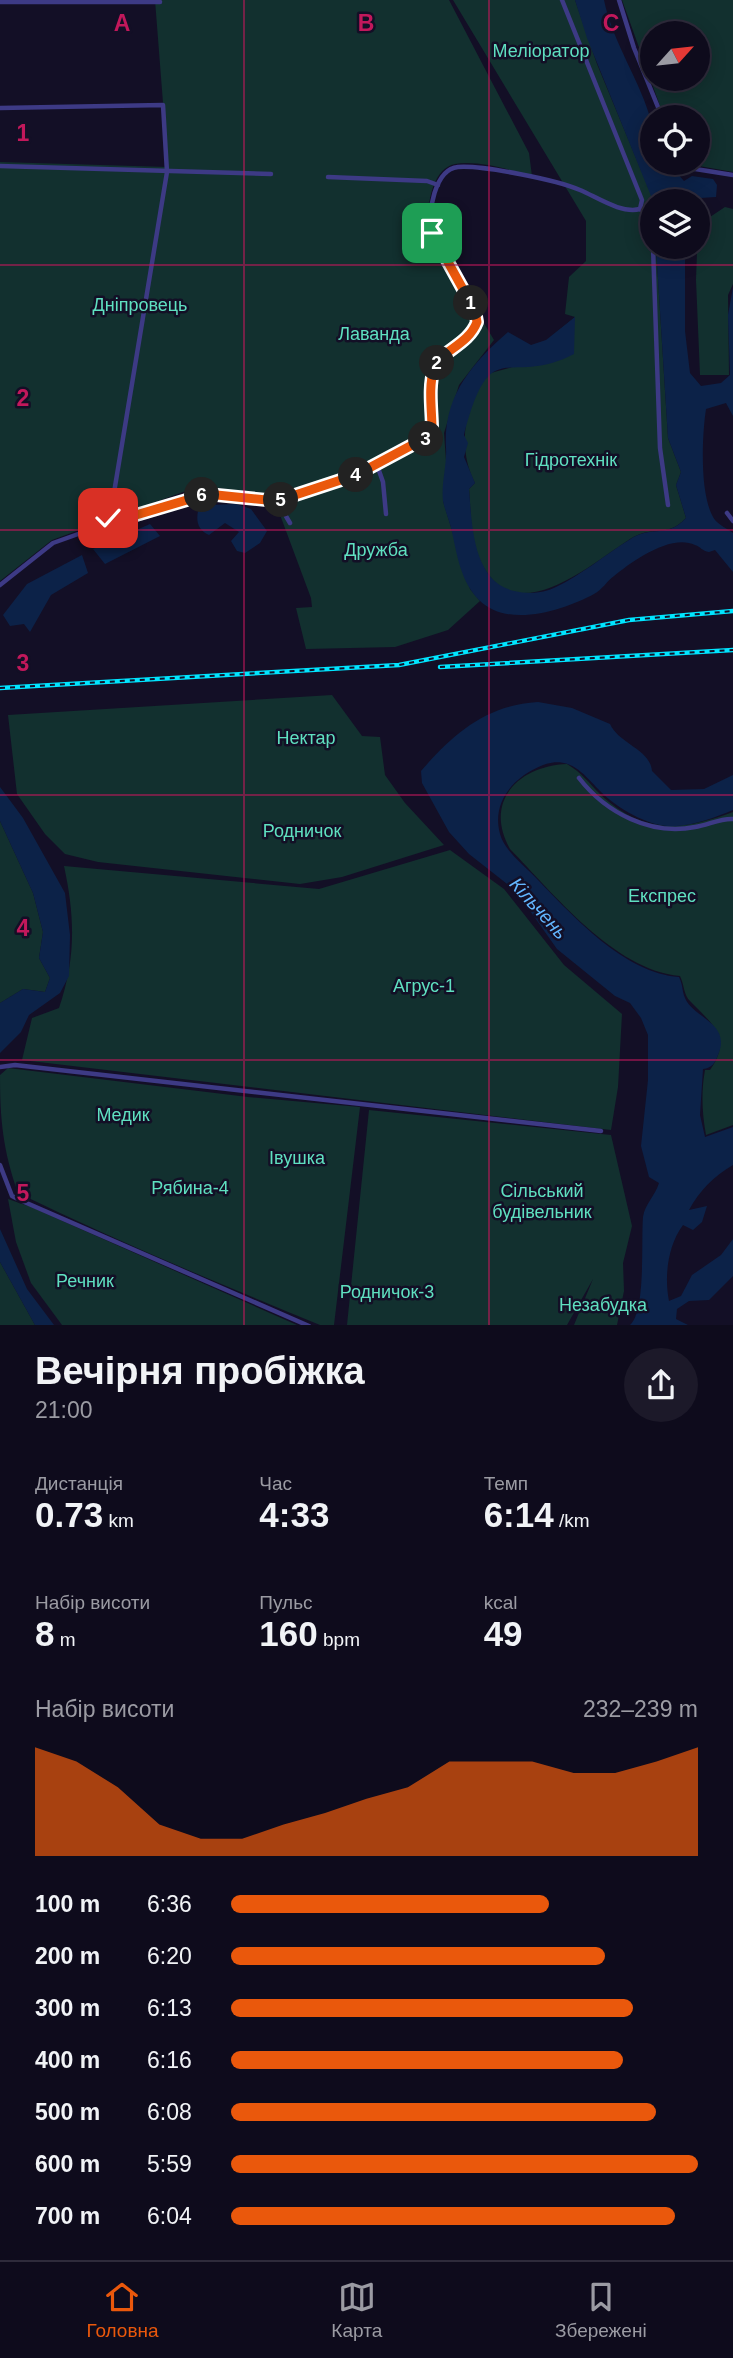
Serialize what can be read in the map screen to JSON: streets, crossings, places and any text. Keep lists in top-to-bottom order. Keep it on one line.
{"water":["Кільчень"],"parks":["Меліоратор","Дніпровець","Лаванда","Гідротехнік","Дружба","Нектар","Родничок","Експрес","Агрус-1","Медик","Івушка","Рябина-4","Сільський будівельник","Речник","Родничок-3","Незабудка"],"north":"top right","page":{"pins":["1","2","3","4","6","5"],"heading":["Вечірня пробіжка","21:00"],"stats":[["Дистанція","0.73 km"],["Час","4:33"],["Темп","6:14 /km"],["Набір висоти","8 m"],["Пульс","160 bpm"],["kcal","49"]],"chart":["Набір висоти","232–239 m"],"list":[{"name":"100 m","note":"6:36"},{"name":"200 m","note":"6:20"},{"name":"300 m","note":"6:13"},{"name":"400 m","note":"6:16"},{"name":"500 m","note":"6:08"},{"name":"600 m","note":"5:59"},{"name":"700 m","note":"6:04"}],"tabs":["Головна","Карта","Збережені"]},"grid":{"columns":["A","B","C"],"rows":["1","2","3","4","5"]}}
